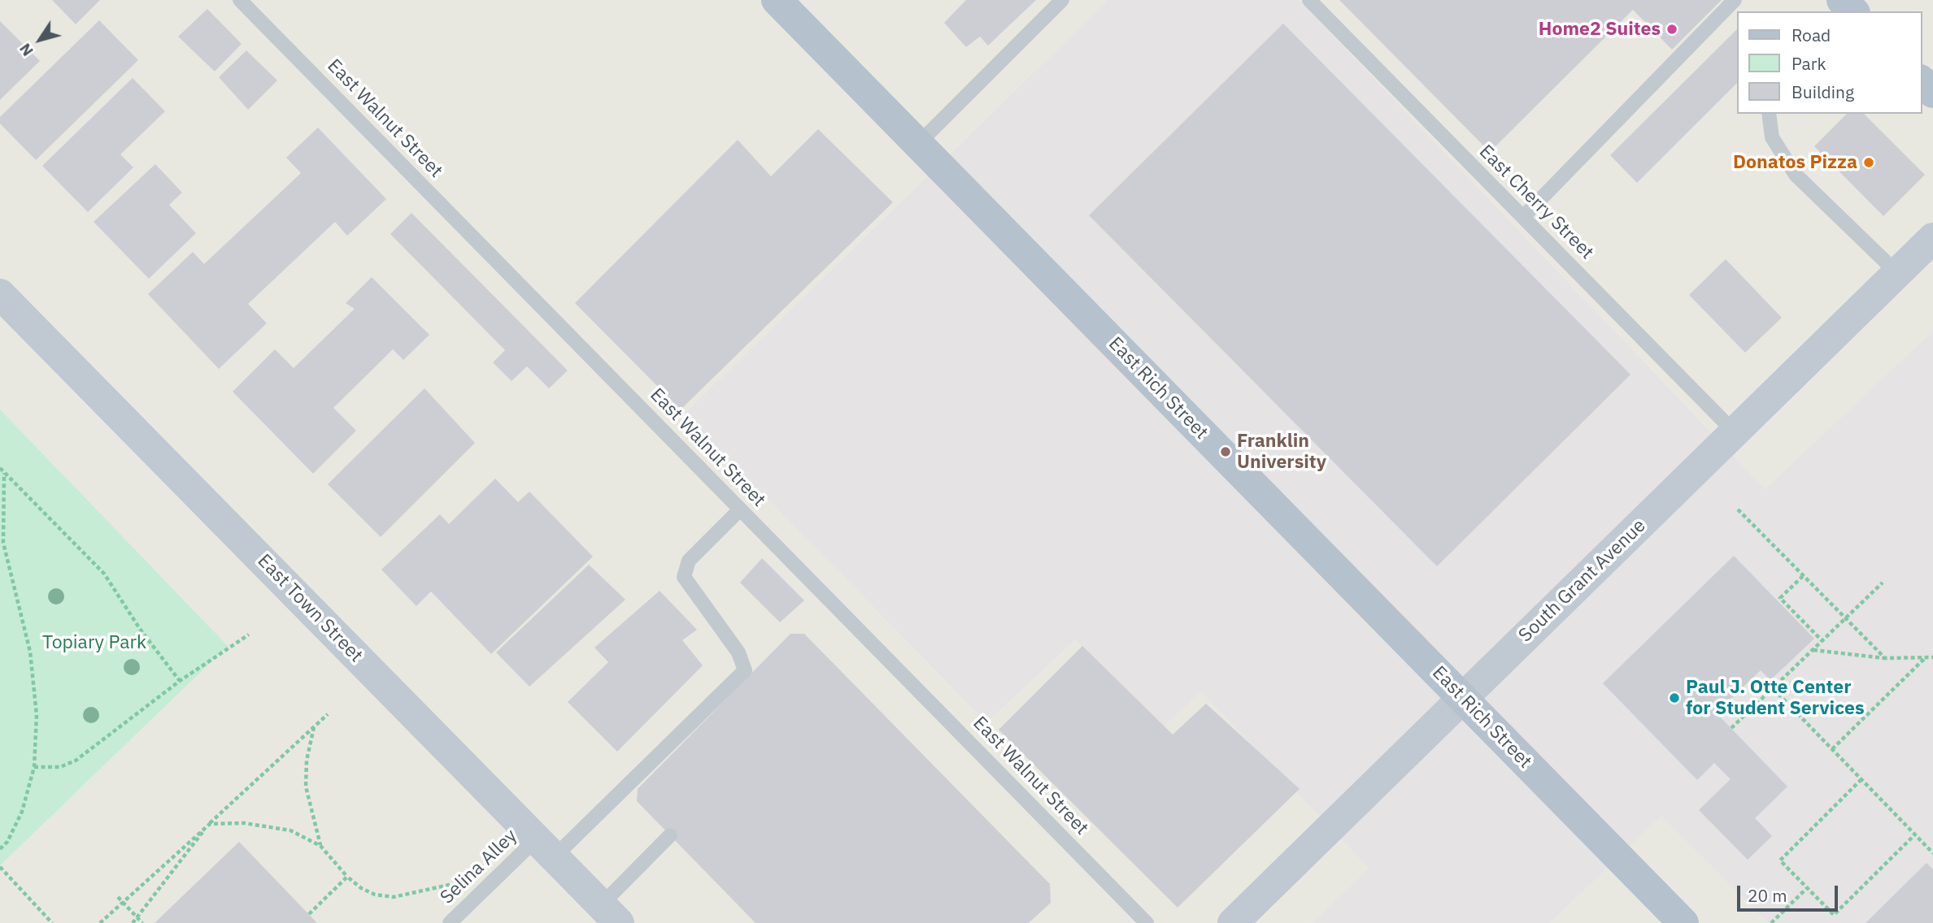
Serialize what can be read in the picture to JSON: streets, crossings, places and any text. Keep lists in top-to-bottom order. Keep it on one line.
{"streets":{"main road":["East Rich Street"],"street":["South Grant Avenue","East Town Street"],"lane":["East Walnut Street","East Cherry Street","Selina Alley"]},"crossings":[["East Walnut Street","Selina Alley"],["East Cherry Street","South Grant Avenue"],["East Rich Street","South Grant Avenue"],["East Town Street","Selina Alley"]],"parks":["Topiary Park"],"places":["Home2 Suites","Donatos Pizza","Franklin University","Paul J. Otte Center for Student Services"],"legend":["Road","Park","Building"],"scale_bar":"20 m","north":"bottom left"}
